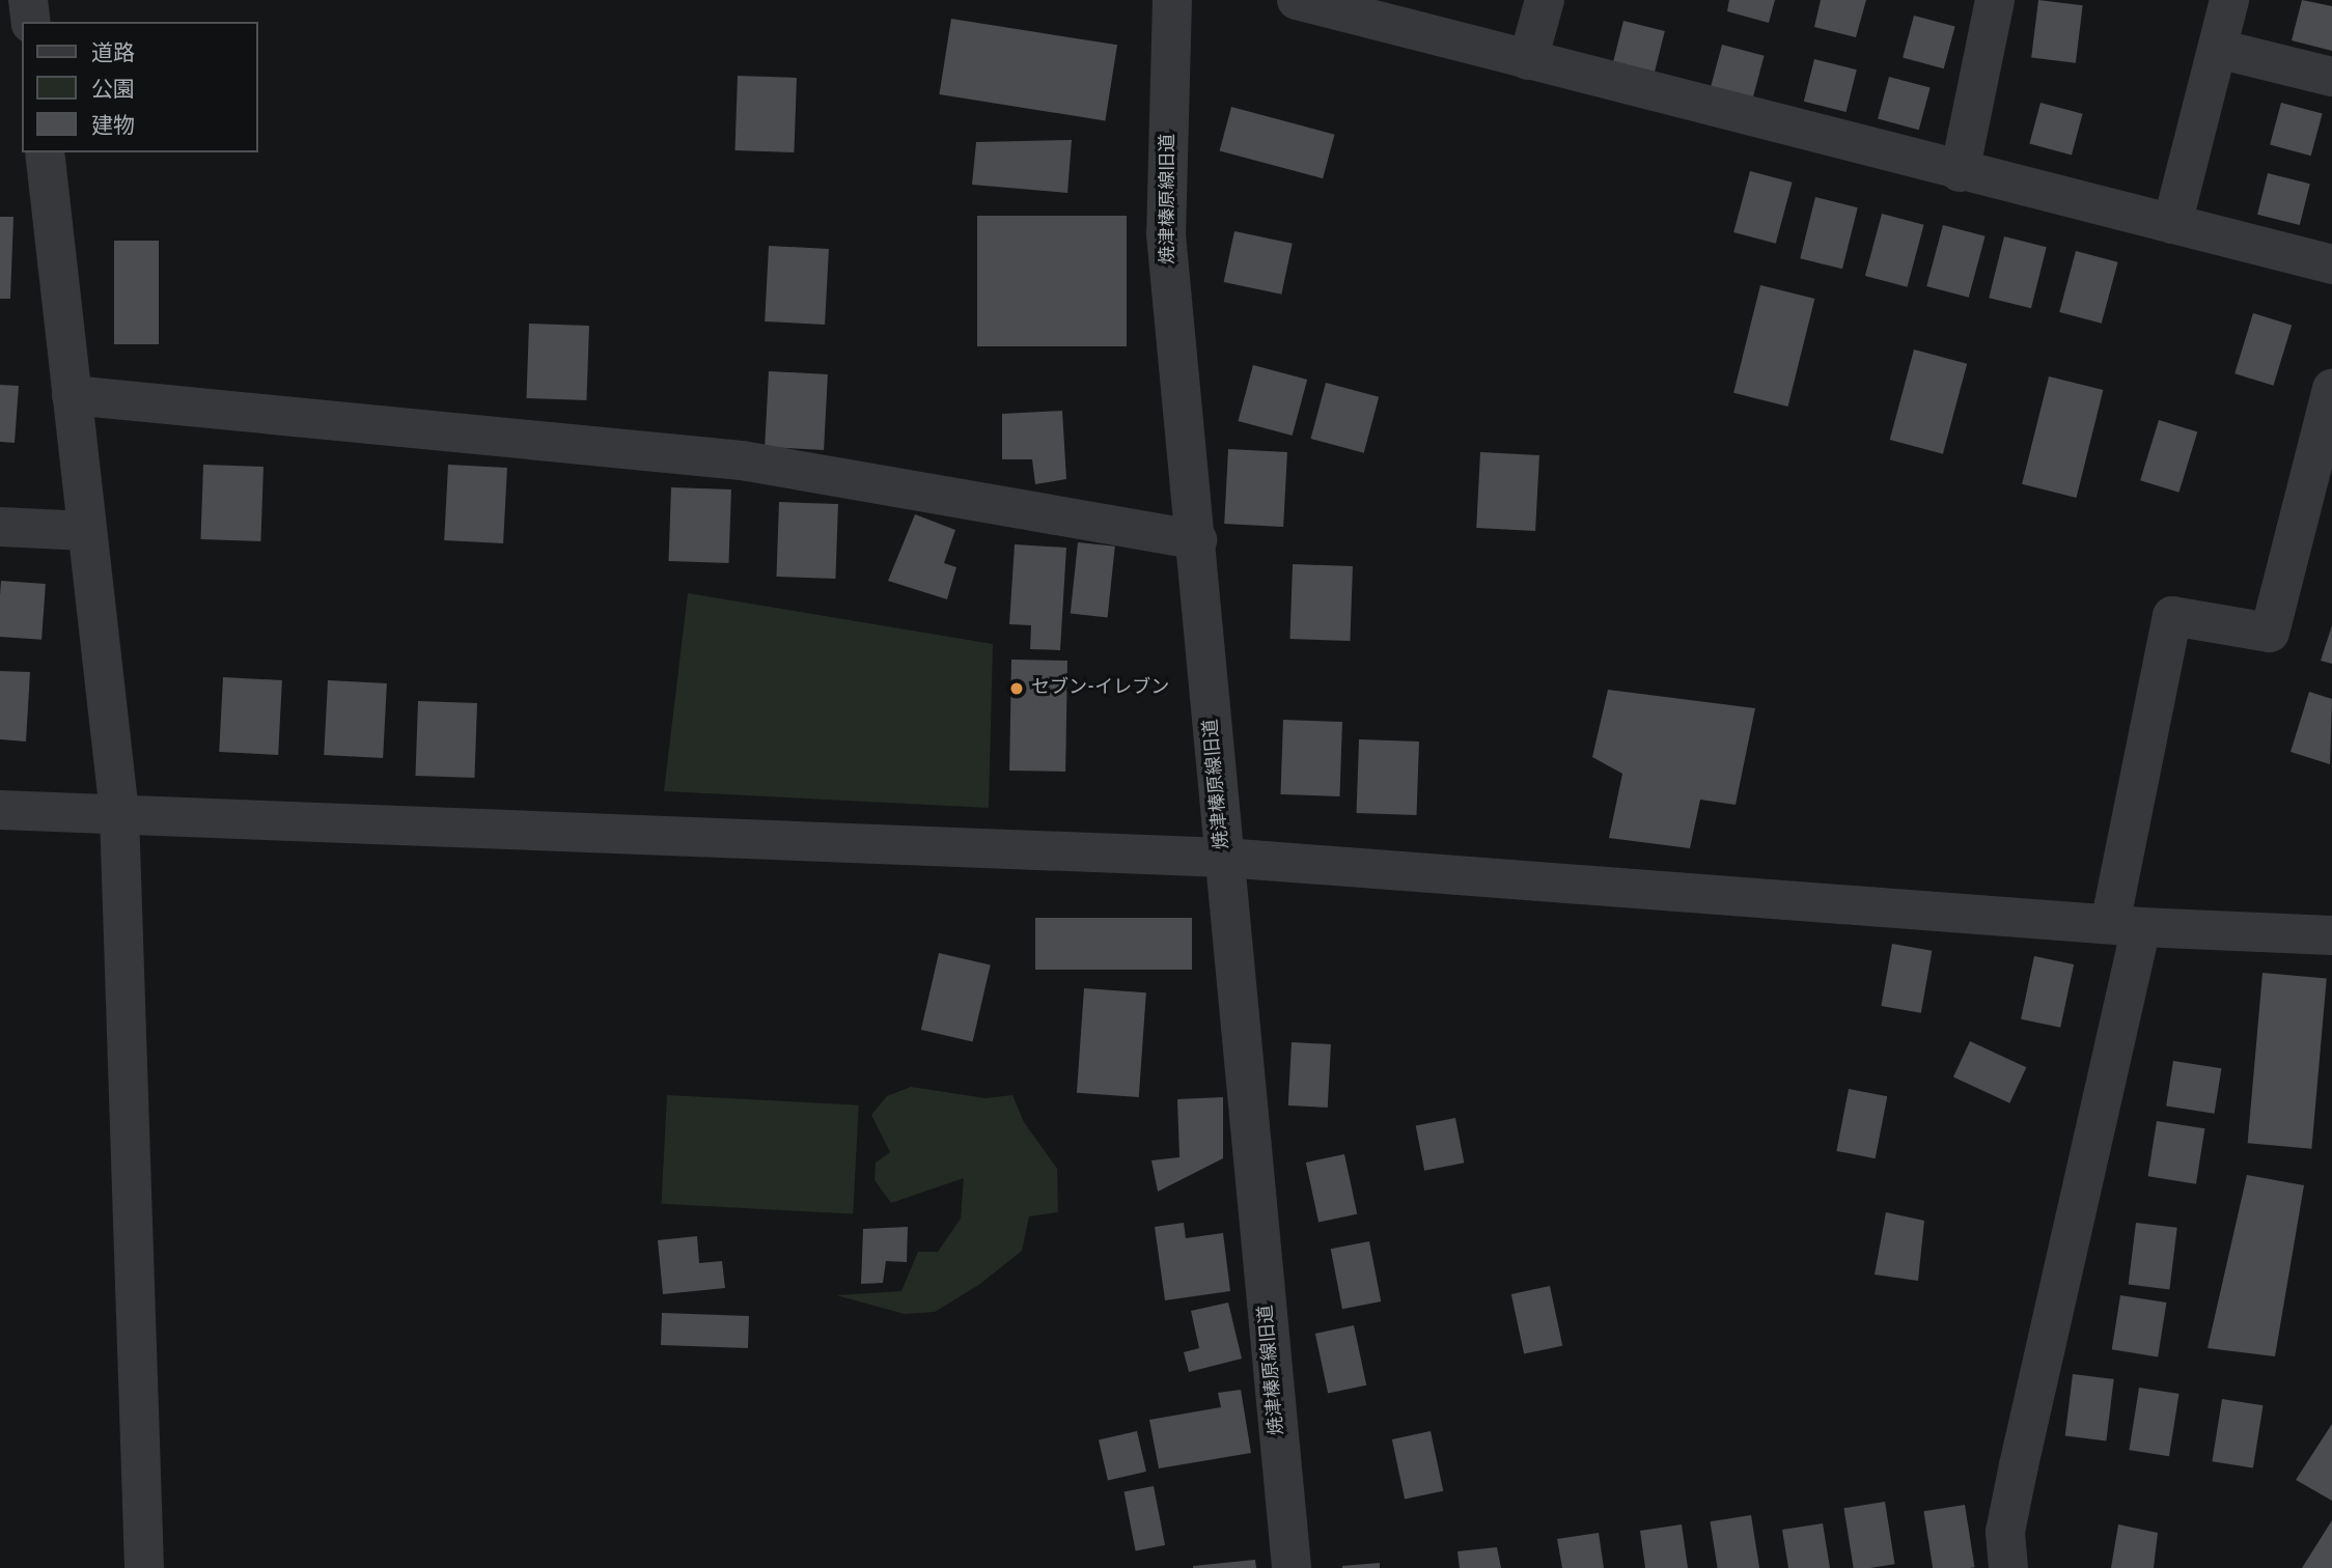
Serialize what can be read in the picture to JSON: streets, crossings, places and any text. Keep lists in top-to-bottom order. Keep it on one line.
{"streets":{"street":["焼津榛原線旧道"]},"places":["セブン-イレブン"],"legend":["道路","公園","建物"]}
